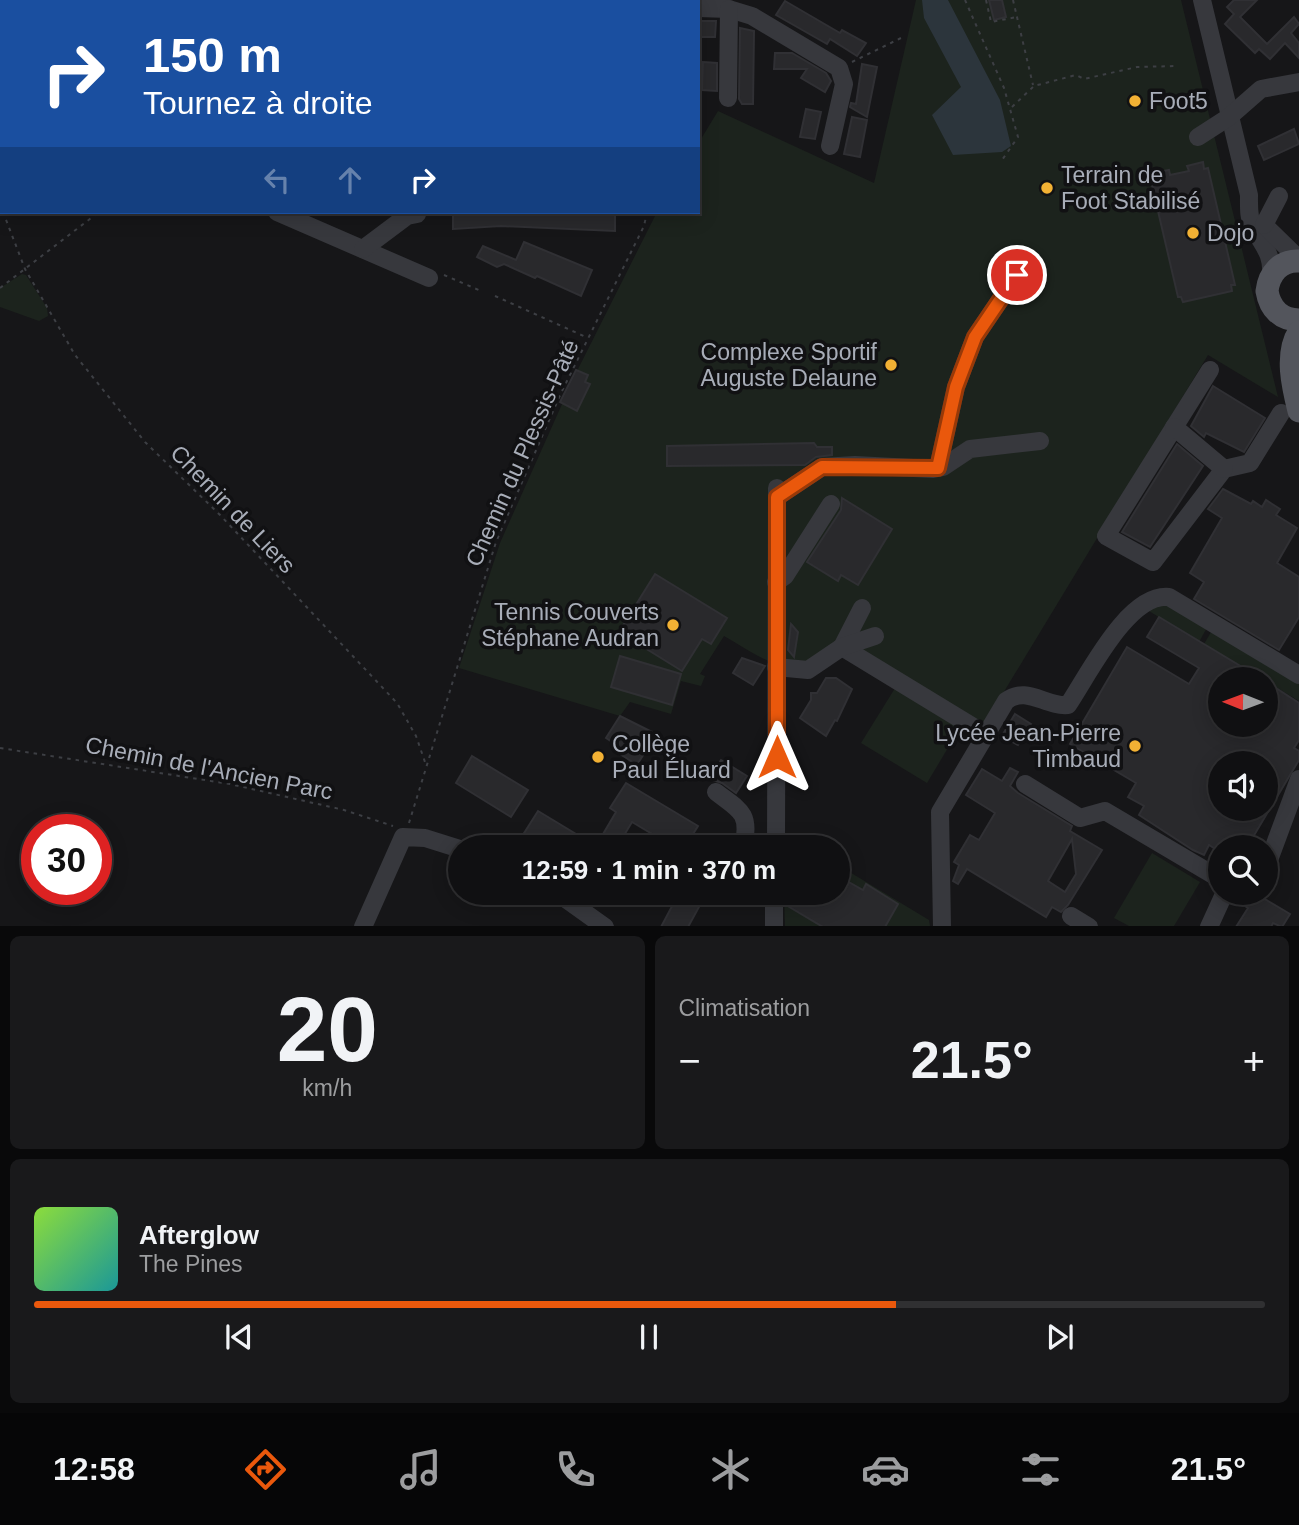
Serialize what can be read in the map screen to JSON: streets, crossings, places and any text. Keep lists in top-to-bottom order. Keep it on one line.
{"streets":{"path":["Chemin du Plessis-Pâté","Chemin de Liers","Chemin de l'Ancien Parc"]},"crossings":[["Chemin du Plessis-Pâté","Chemin de Liers"],["Chemin du Plessis-Pâté","Chemin de l'Ancien Parc"]],"places":["Foot5","Terrain de Foot Stabilisé","Dojo","Complexe Sportif Auguste Delaune","Tennis Couverts Stéphane Audran","Lycée Jean-Pierre Timbaud","Collège Paul Éluard"],"north":"left","page":{"turn":["150 m","Tournez à droite"],"limit":"30","trip":"12:59 · 1 min · 370 m","tile":[["20","km/h"],"Climatisation"],"heat":["−","21.5°","+"],"song":["Afterglow","The Pines"],"tabs":["12:58","21.5°"]}}
